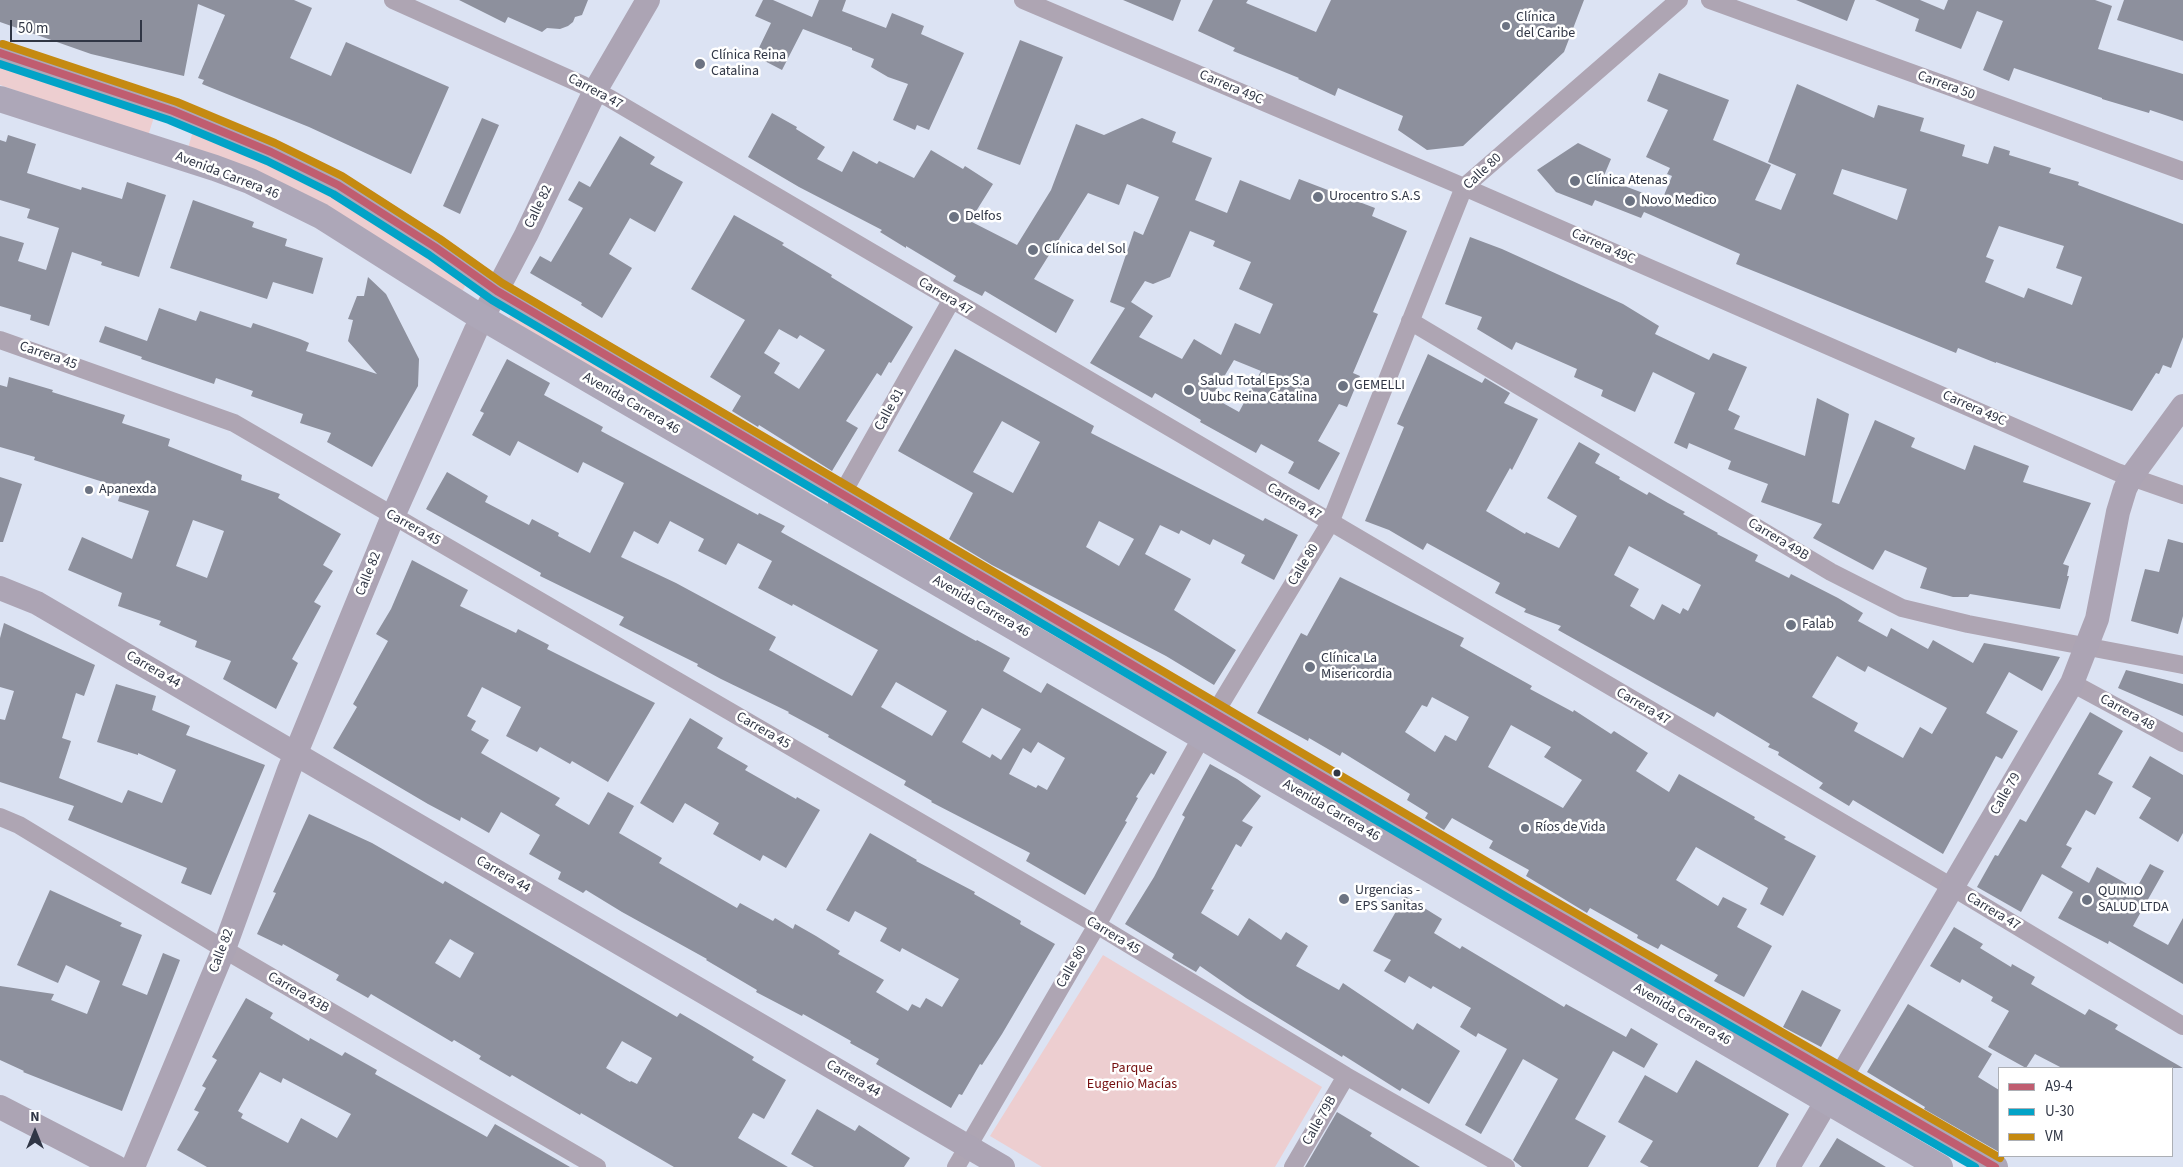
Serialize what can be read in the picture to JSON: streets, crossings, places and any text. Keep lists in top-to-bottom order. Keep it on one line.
{"streets":{"main road":["Avenida Carrera 46","Calle 82","Carrera 44","Calle 79"],"street":["Carrera 50","Carrera 49C","Carrera 47","Calle 80","Carrera 45","Calle 81","Carrera 49B","Carrera 48","Carrera 43B","Calle 79B"]},"crossings":[["Carrera 49C","Calle 80"],["Carrera 49C","Calle 79"],["Carrera 47","Calle 80"],["Carrera 47","Calle 82"],["Carrera 47","Calle 81"],["Carrera 47","Calle 79"],["Calle 80","Avenida Carrera 46"],["Calle 80","Carrera 45"],["Calle 80","Carrera 49B"],["Calle 80","Carrera 44"],["Avenida Carrera 46","Calle 82"],["Avenida Carrera 46","Calle 81"],["Avenida Carrera 46","Calle 79"],["Calle 82","Carrera 45"],["Calle 82","Carrera 44"],["Calle 82","Carrera 43B"],["Carrera 45","Calle 79B"],["Carrera 49B","Calle 79"],["Carrera 48","Calle 79"]],"parks":["Parque Eugenio Macías"],"places":["Clínica del Caribe","Clínica Reina Catalina","Clínica Atenas","Urocentro S.A.S","Novo Medico","Delfos","Clínica del Sol","GEMELLI","Salud Total Eps S.a Uubc Reina Catalina","Apanexda","Falab","Clínica La Misericordia","Ríos de Vida","Urgencias - EPS Sanitas","QUIMIO SALUD LTDA"],"lines":["transit line VM","transit line A9-4","transit line U-30"],"legend":["A9-4","U-30","VM"],"scale_bar":"50 m","north":"top"}
